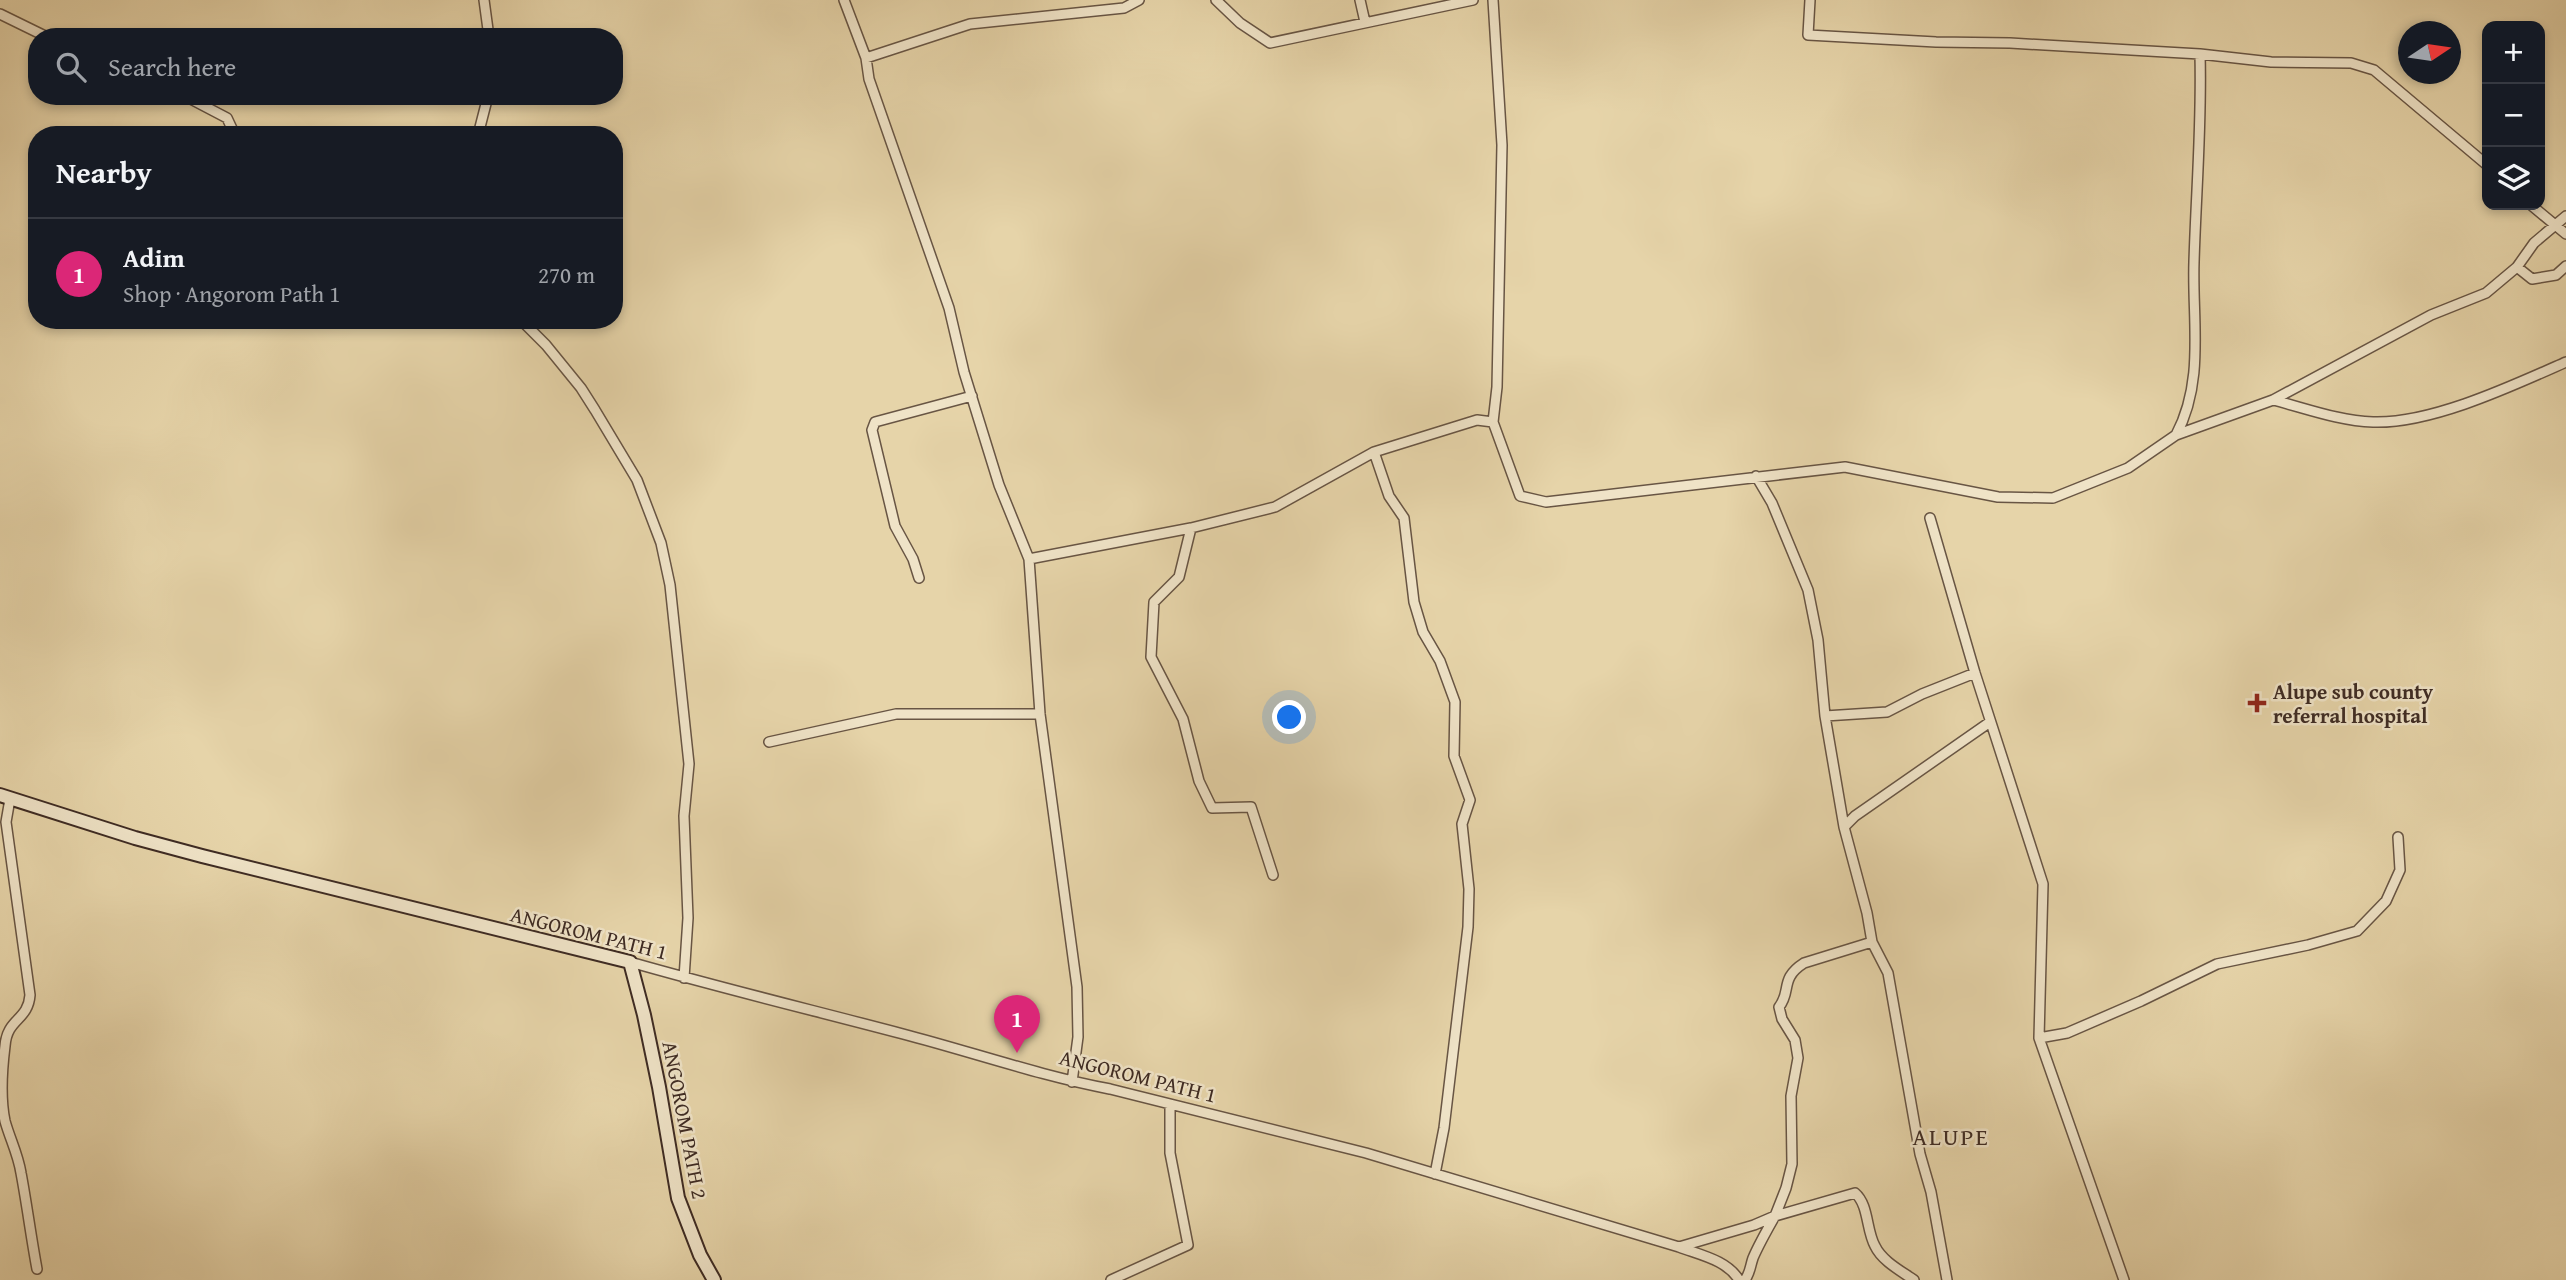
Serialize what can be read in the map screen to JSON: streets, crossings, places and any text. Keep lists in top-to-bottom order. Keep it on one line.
{"streets":{"street":["ANGOROM PATH 1","ANGOROM PATH 2"]},"crossings":[["ANGOROM PATH 1","ANGOROM PATH 2"]],"districts":["ALUPE"],"places":{"health":["Alupe sub county referral hospital"]},"north":"right","page":{"map_buttons":["+","−"],"search":"Search here","heading":"Nearby","list":[{"mark":"1","name":"Adim","note":"Shop · Angorom Path 1","value":"270 m"}],"pins":"1"}}
